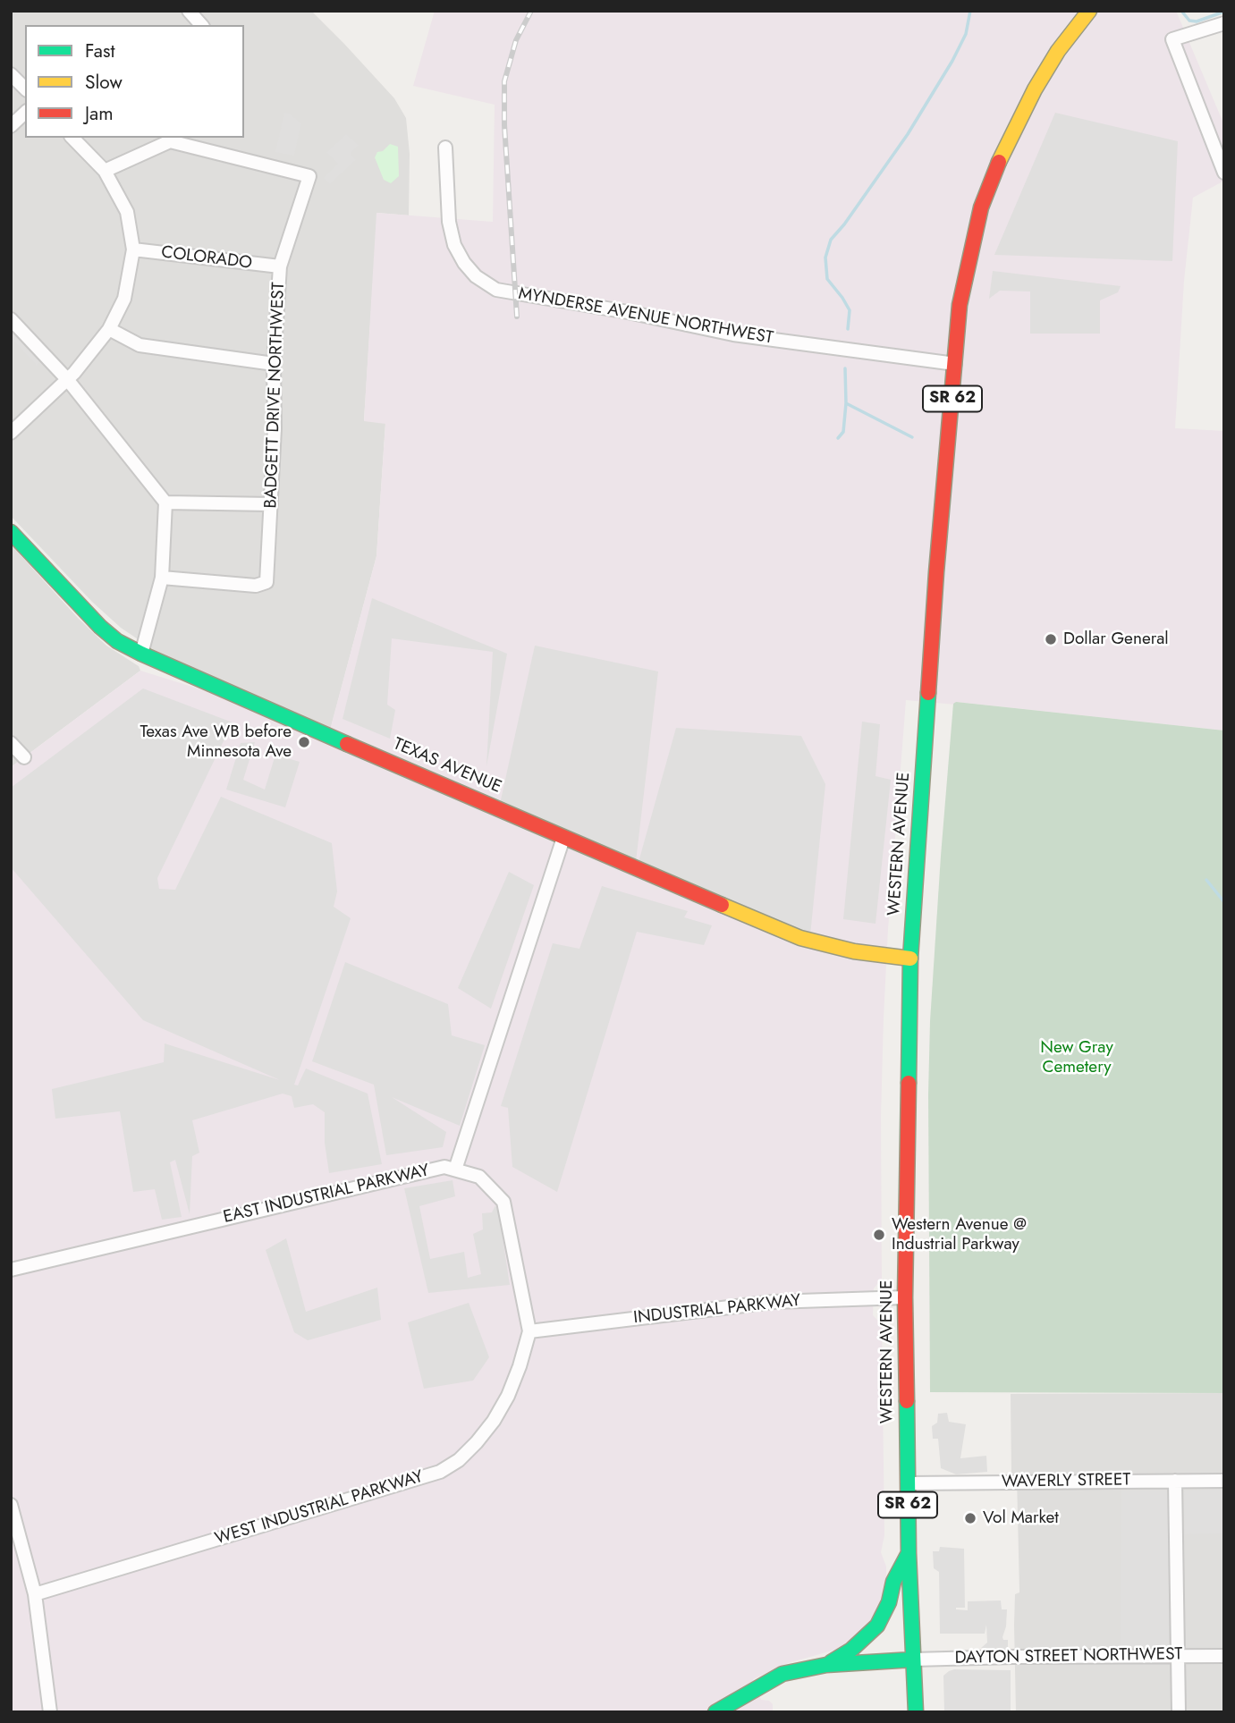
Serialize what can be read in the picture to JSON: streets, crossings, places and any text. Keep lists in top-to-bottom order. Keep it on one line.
{"streets":{"main road":["SR 62","TEXAS AVENUE","WESTERN AVENUE"],"street":["COLORADO","MYNDERSE AVENUE NORTHWEST","BADGETT DRIVE NORTHWEST","EAST INDUSTRIAL PARKWAY","INDUSTRIAL PARKWAY","WAVERLY STREET","WEST INDUSTRIAL PARKWAY","DAYTON STREET NORTHWEST"]},"crossings":[["COLORADO","BADGETT DRIVE NORTHWEST"],["MYNDERSE AVENUE NORTHWEST","WESTERN AVENUE"],["TEXAS AVENUE","WESTERN AVENUE"],["WESTERN AVENUE","INDUSTRIAL PARKWAY"],["WESTERN AVENUE","WAVERLY STREET"],["WESTERN AVENUE","DAYTON STREET NORTHWEST"],["EAST INDUSTRIAL PARKWAY","INDUSTRIAL PARKWAY"],["EAST INDUSTRIAL PARKWAY","WEST INDUSTRIAL PARKWAY"],["INDUSTRIAL PARKWAY","WEST INDUSTRIAL PARKWAY"]],"parks":["New Gray Cemetery"],"places":["Dollar General","Texas Ave WB before Minnesota Ave","Western Avenue @ Industrial Parkway","Vol Market"],"legend":["Fast","Slow","Jam"]}
